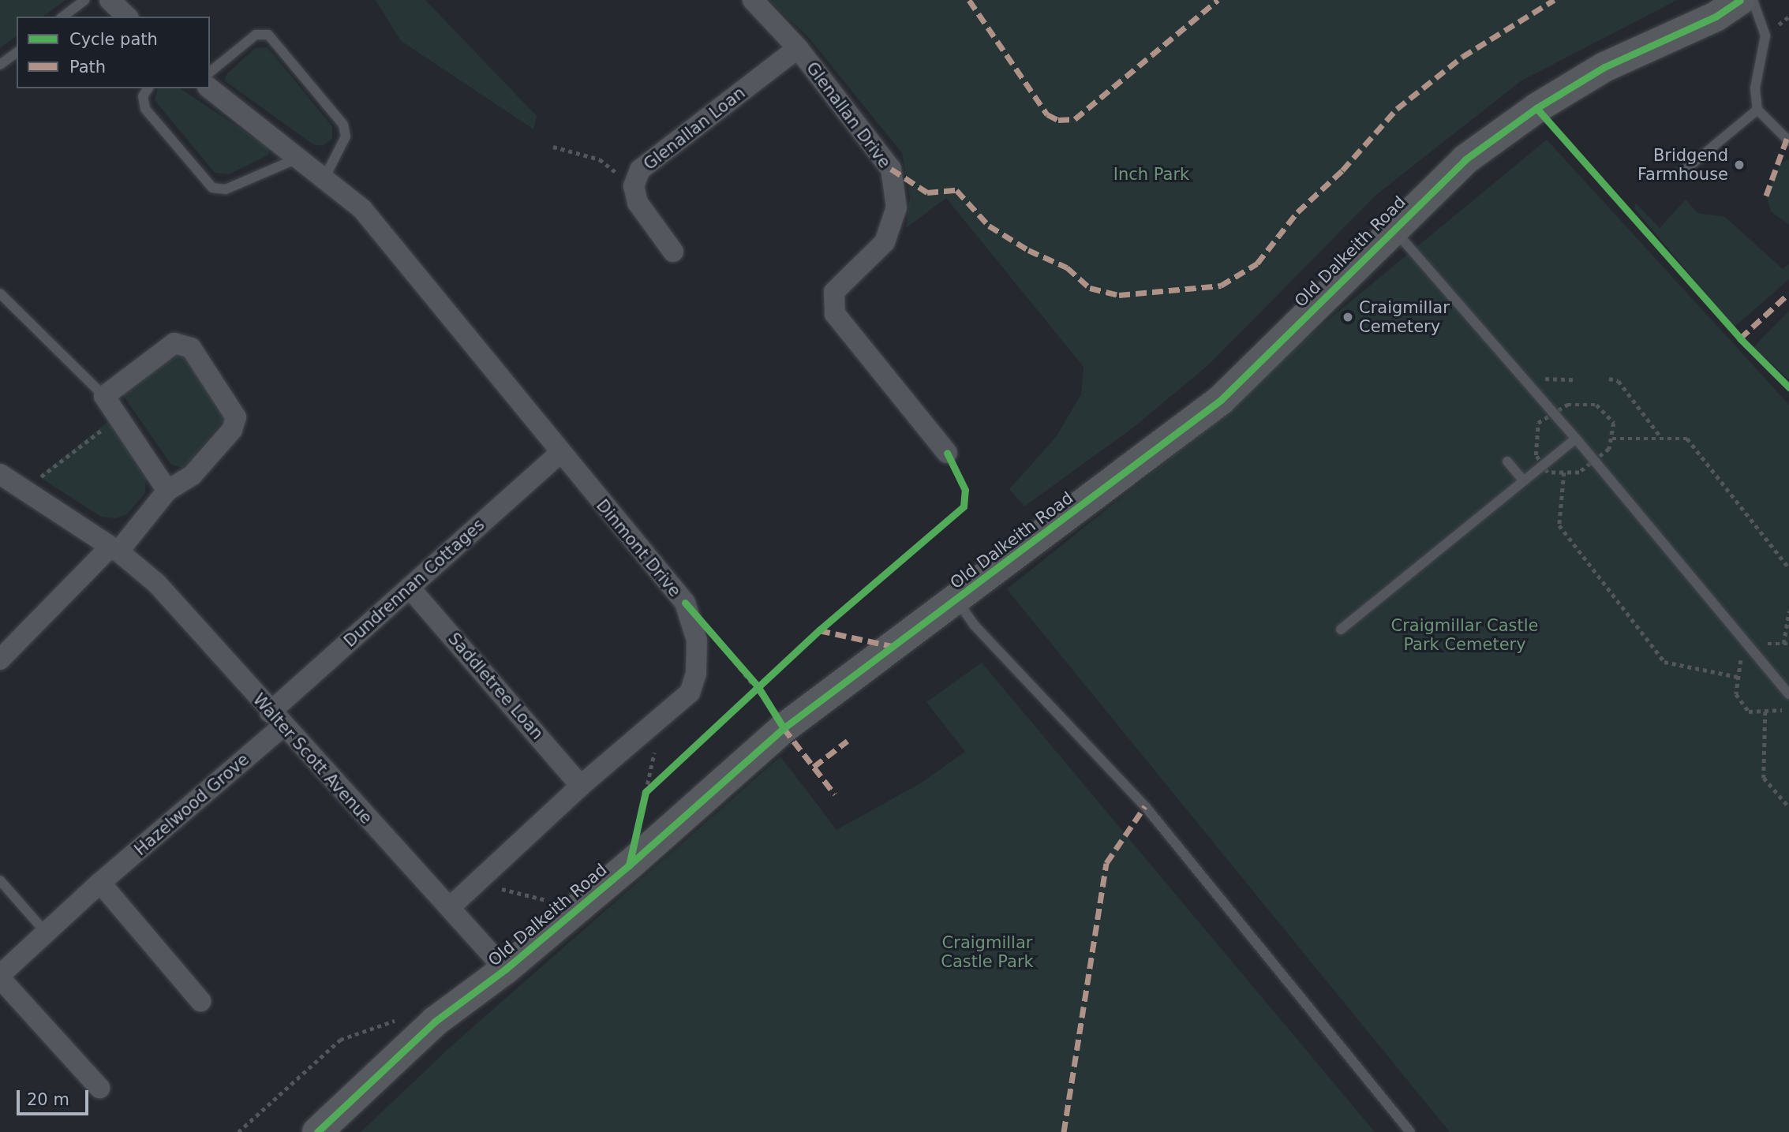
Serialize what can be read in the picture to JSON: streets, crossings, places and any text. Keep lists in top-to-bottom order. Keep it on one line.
{"streets":{"main road":["Old Dalkeith Road"],"street":["Glenallan Drive","Glenallan Loan","Dinmont Drive","Dundrennan Cottages","Saddletree Loan","Walter Scott Avenue","Hazelwood Grove"]},"crossings":[["Glenallan Drive","Glenallan Loan"],["Old Dalkeith Road","Walter Scott Avenue"],["Dinmont Drive","Dundrennan Cottages"],["Dinmont Drive","Saddletree Loan"],["Dinmont Drive","Walter Scott Avenue"],["Dundrennan Cottages","Saddletree Loan"],["Dundrennan Cottages","Walter Scott Avenue"],["Dundrennan Cottages","Hazelwood Grove"],["Walter Scott Avenue","Hazelwood Grove"]],"parks":["Inch Park","Craigmillar Castle Park Cemetery","Craigmillar Castle Park"],"places":["Bridgend Farmhouse","Craigmillar Cemetery"],"legend":["Cycle path","Path"],"scale_bar":"20 m"}
